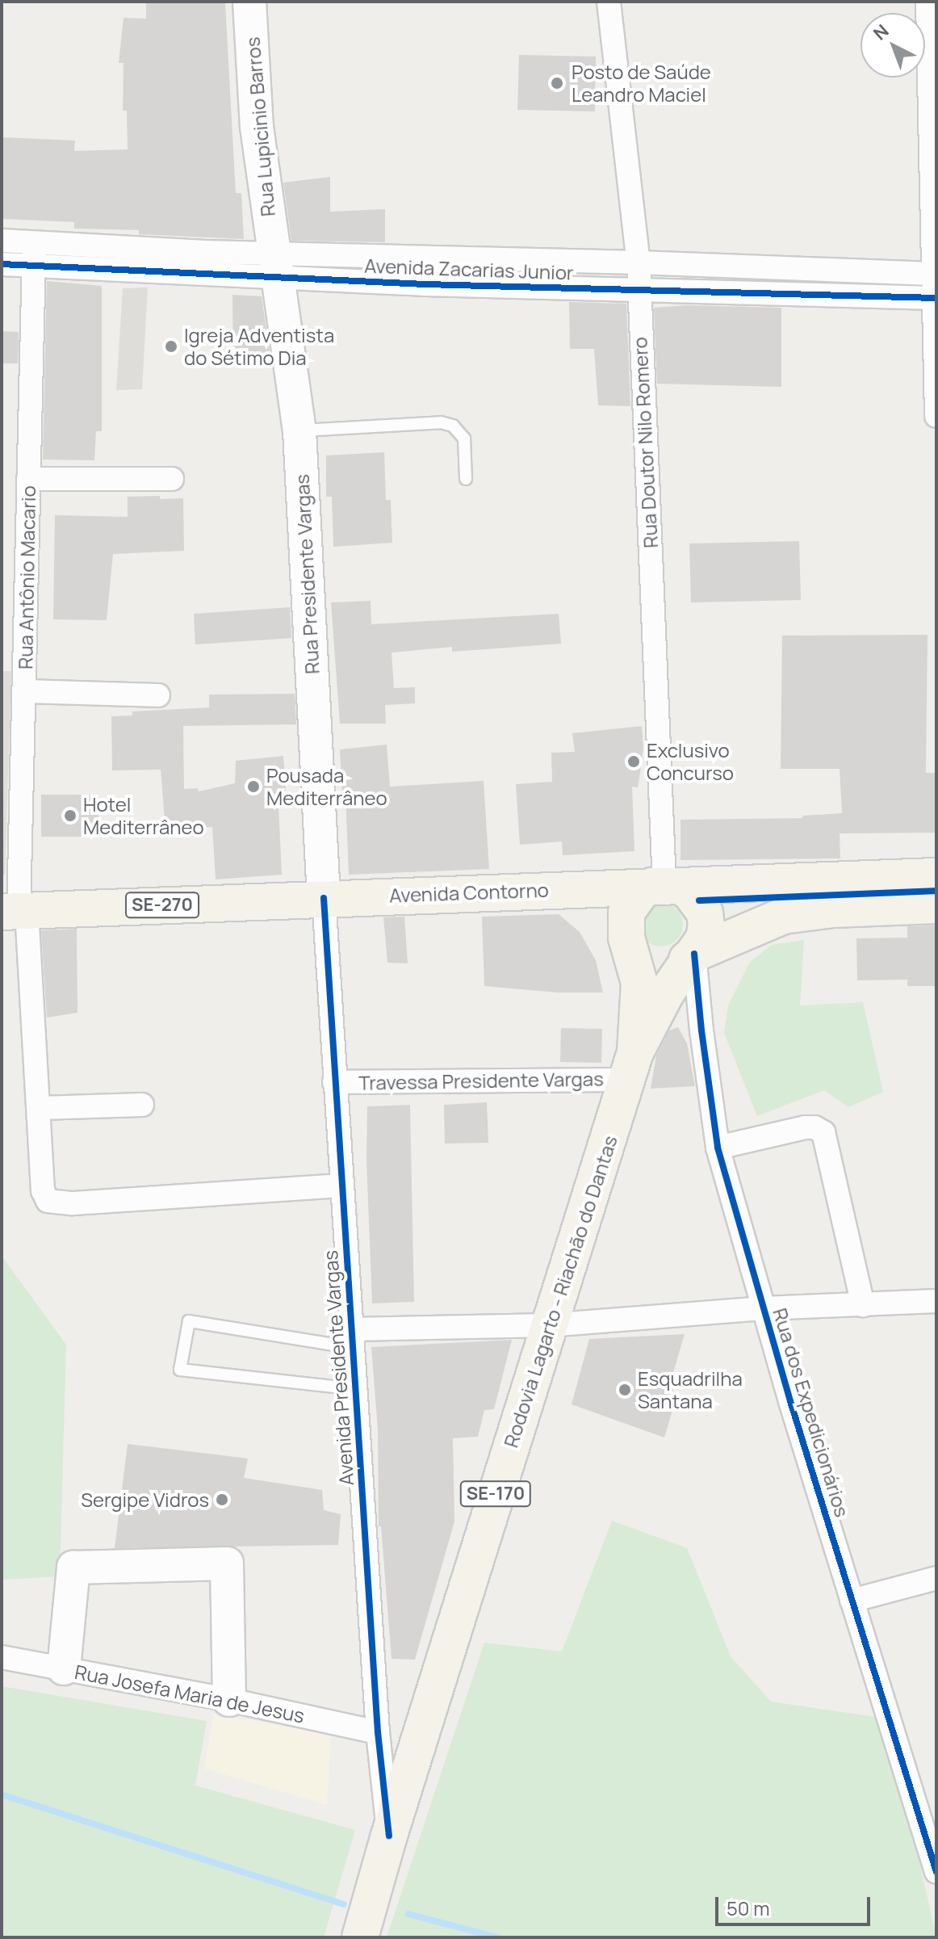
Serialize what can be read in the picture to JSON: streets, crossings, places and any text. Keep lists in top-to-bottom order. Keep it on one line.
{"streets":{"main road":["Rua Lupicinio Barros","Rua Presidente Vargas","Avenida Contorno","SE-270","Rodovia Lagarto - Riachão do Dantas","SE-170"],"street":["Avenida Zacarias Junior","Rua Doutor Nilo Romero","Rua Antônio Macario","Travessa Presidente Vargas","Avenida Presidente Vargas","Rua dos Expedicionários","Rua Josefa Maria de Jesus"]},"crossings":[["Rua Lupicinio Barros","Avenida Zacarias Junior"],["Rua Lupicinio Barros","Rua Presidente Vargas"],["Avenida Zacarias Junior","Rua Doutor Nilo Romero"],["Avenida Zacarias Junior","Rua Presidente Vargas"],["Avenida Zacarias Junior","Rua Antônio Macario"],["Rua Doutor Nilo Romero","Avenida Contorno"],["Rua Doutor Nilo Romero","Rua dos Expedicionários"],["Rua Presidente Vargas","Avenida Contorno"],["Rua Presidente Vargas","Avenida Presidente Vargas"],["Rua Antônio Macario","Avenida Contorno"],["Rua Antônio Macario","Avenida Presidente Vargas"],["Avenida Contorno","Avenida Presidente Vargas"],["Avenida Contorno","Rua dos Expedicionários"],["Travessa Presidente Vargas","Rodovia Lagarto - Riachão do Dantas"],["Travessa Presidente Vargas","Avenida Presidente Vargas"],["Rodovia Lagarto - Riachão do Dantas","Avenida Presidente Vargas"],["Avenida Presidente Vargas","Rua Josefa Maria de Jesus"]],"places":["Posto de Saúde Leandro Maciel","Igreja Adventista do Sétimo Dia","Exclusivo Concurso","Pousada Mediterrâneo","Hotel Mediterrâneo","Esquadrilha Santana","Sergipe Vidros"],"scale_bar":"50 m","north":"top left"}
